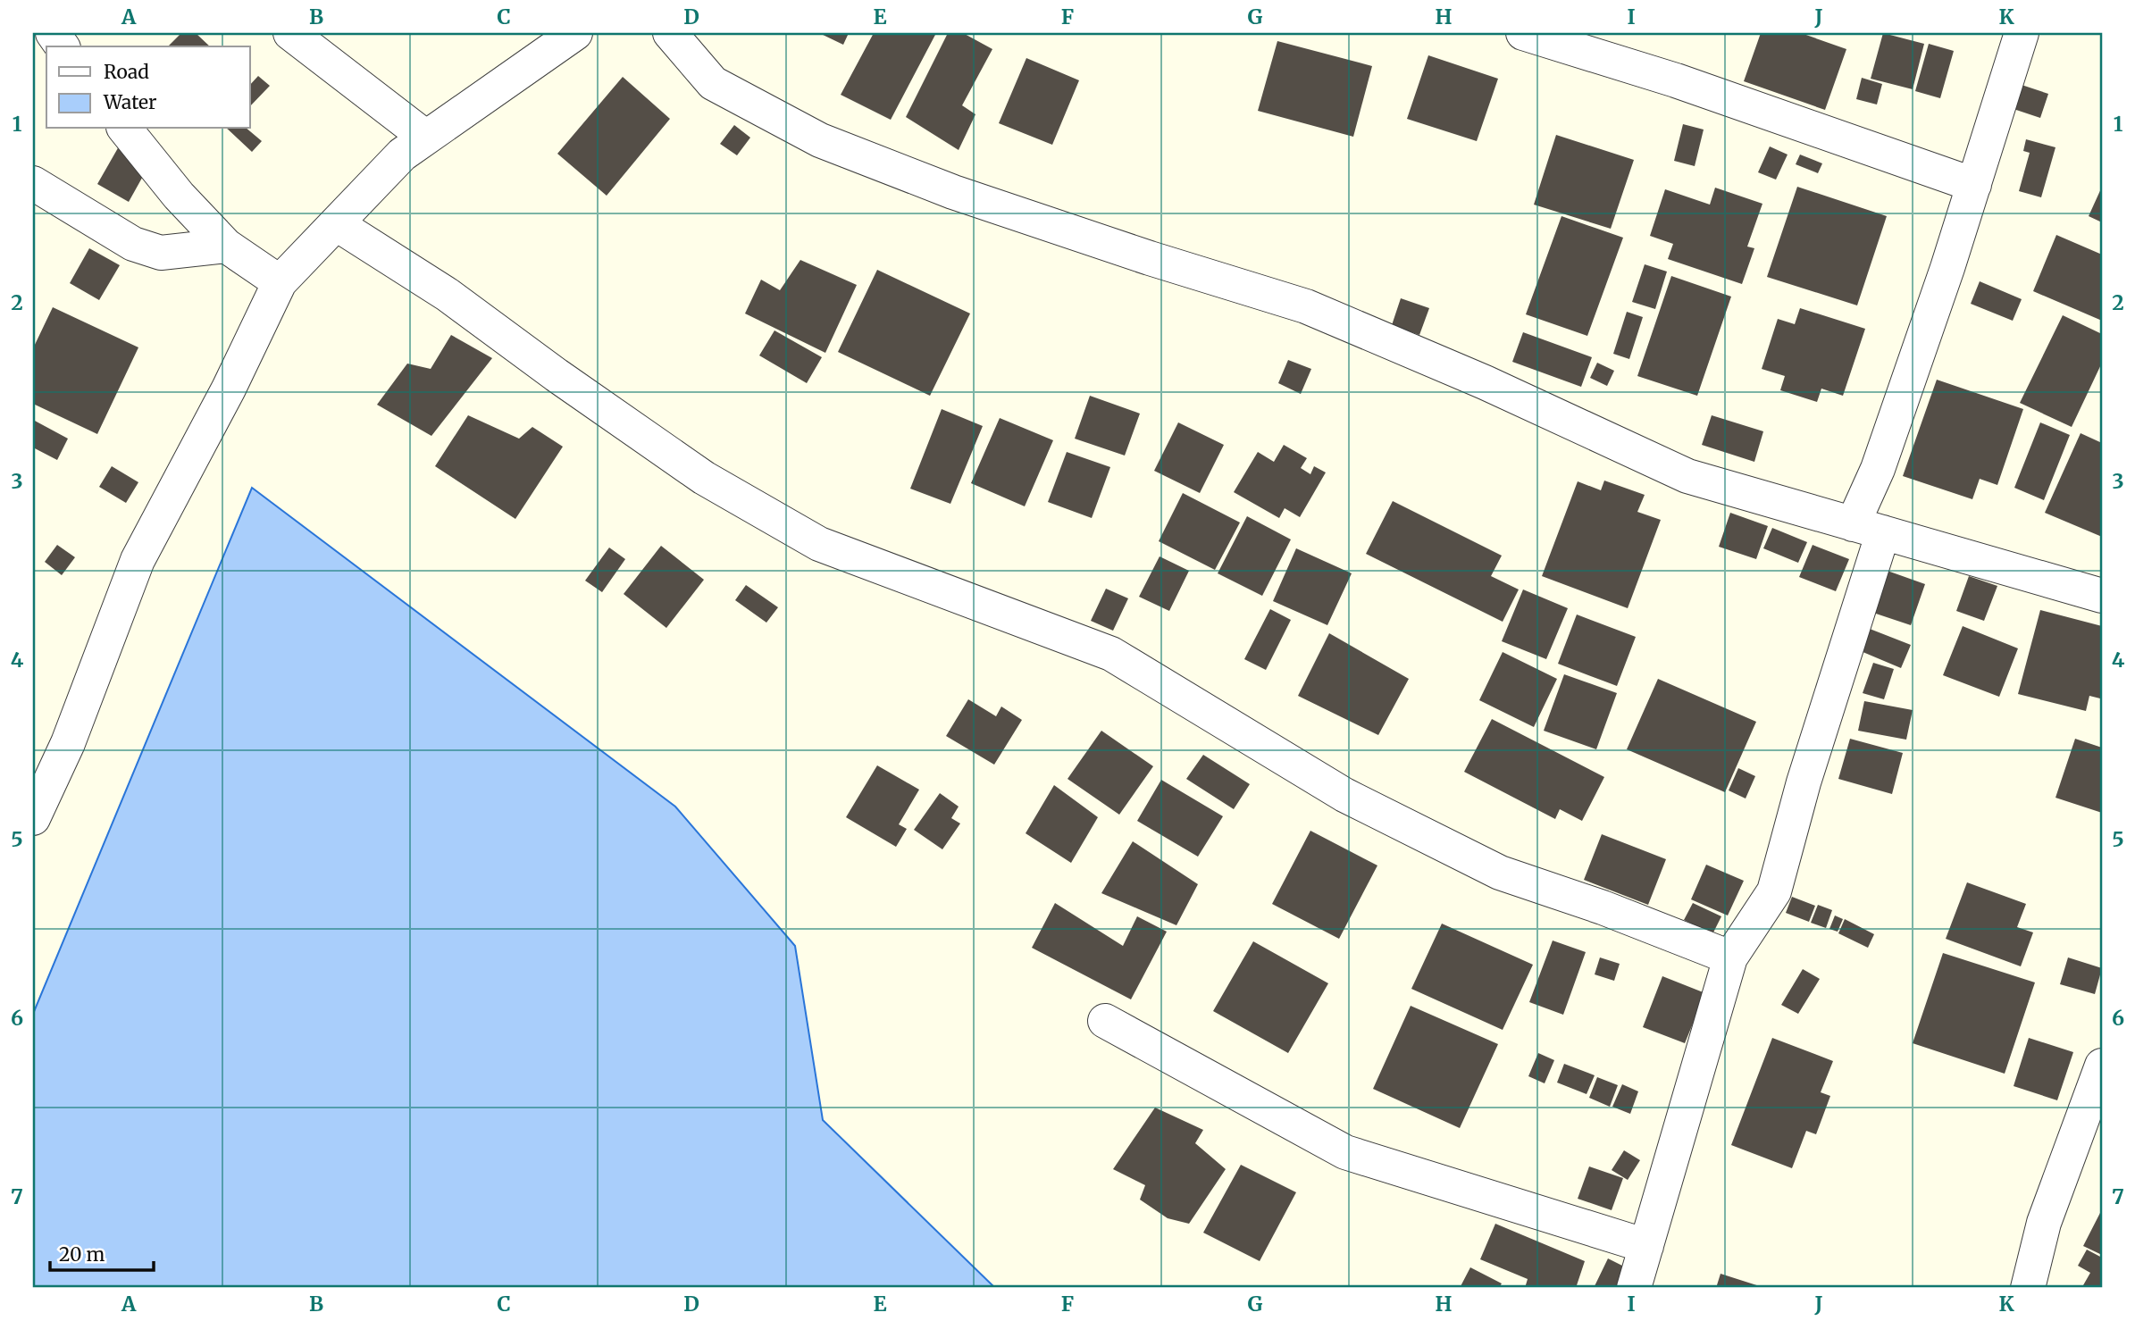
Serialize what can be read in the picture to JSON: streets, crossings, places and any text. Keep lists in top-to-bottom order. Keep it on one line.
{"legend":["Road","Water"],"scale_bar":"20 m","grid":{"columns":["A","B","C","D","E","F","G","H","I","J","K"],"rows":["1","2","3","4","5","6","7"]}}
